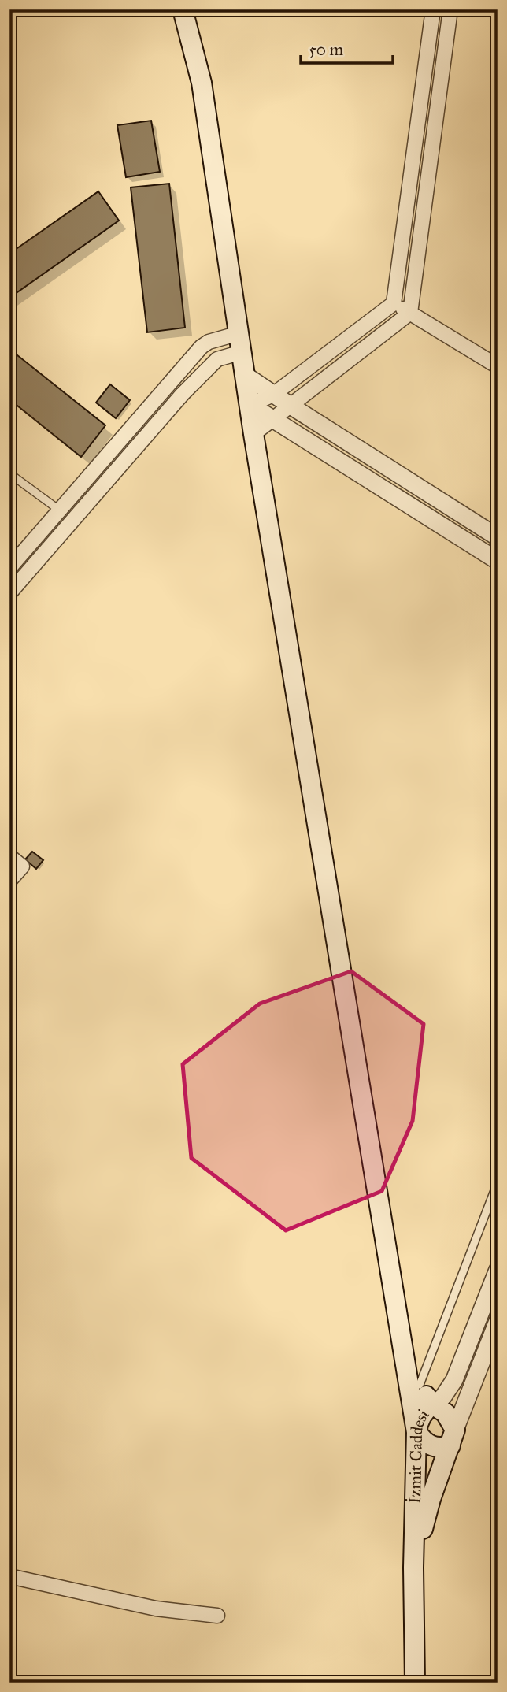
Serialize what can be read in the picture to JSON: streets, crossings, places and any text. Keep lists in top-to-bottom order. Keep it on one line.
{"streets":{"main road":["İzmit Caddesi"]},"scale_bar":"50 m"}
